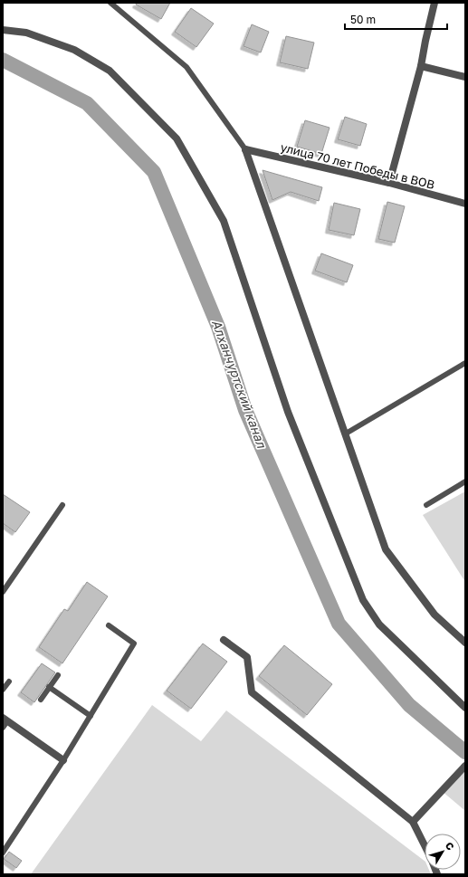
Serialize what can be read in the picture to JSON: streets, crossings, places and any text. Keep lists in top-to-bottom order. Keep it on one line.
{"streets":{"street":["улица 70 лет Победы в ВОВ"]},"water":["Алханчуртский канал"],"scale_bar":"50 m","north":"top right"}
